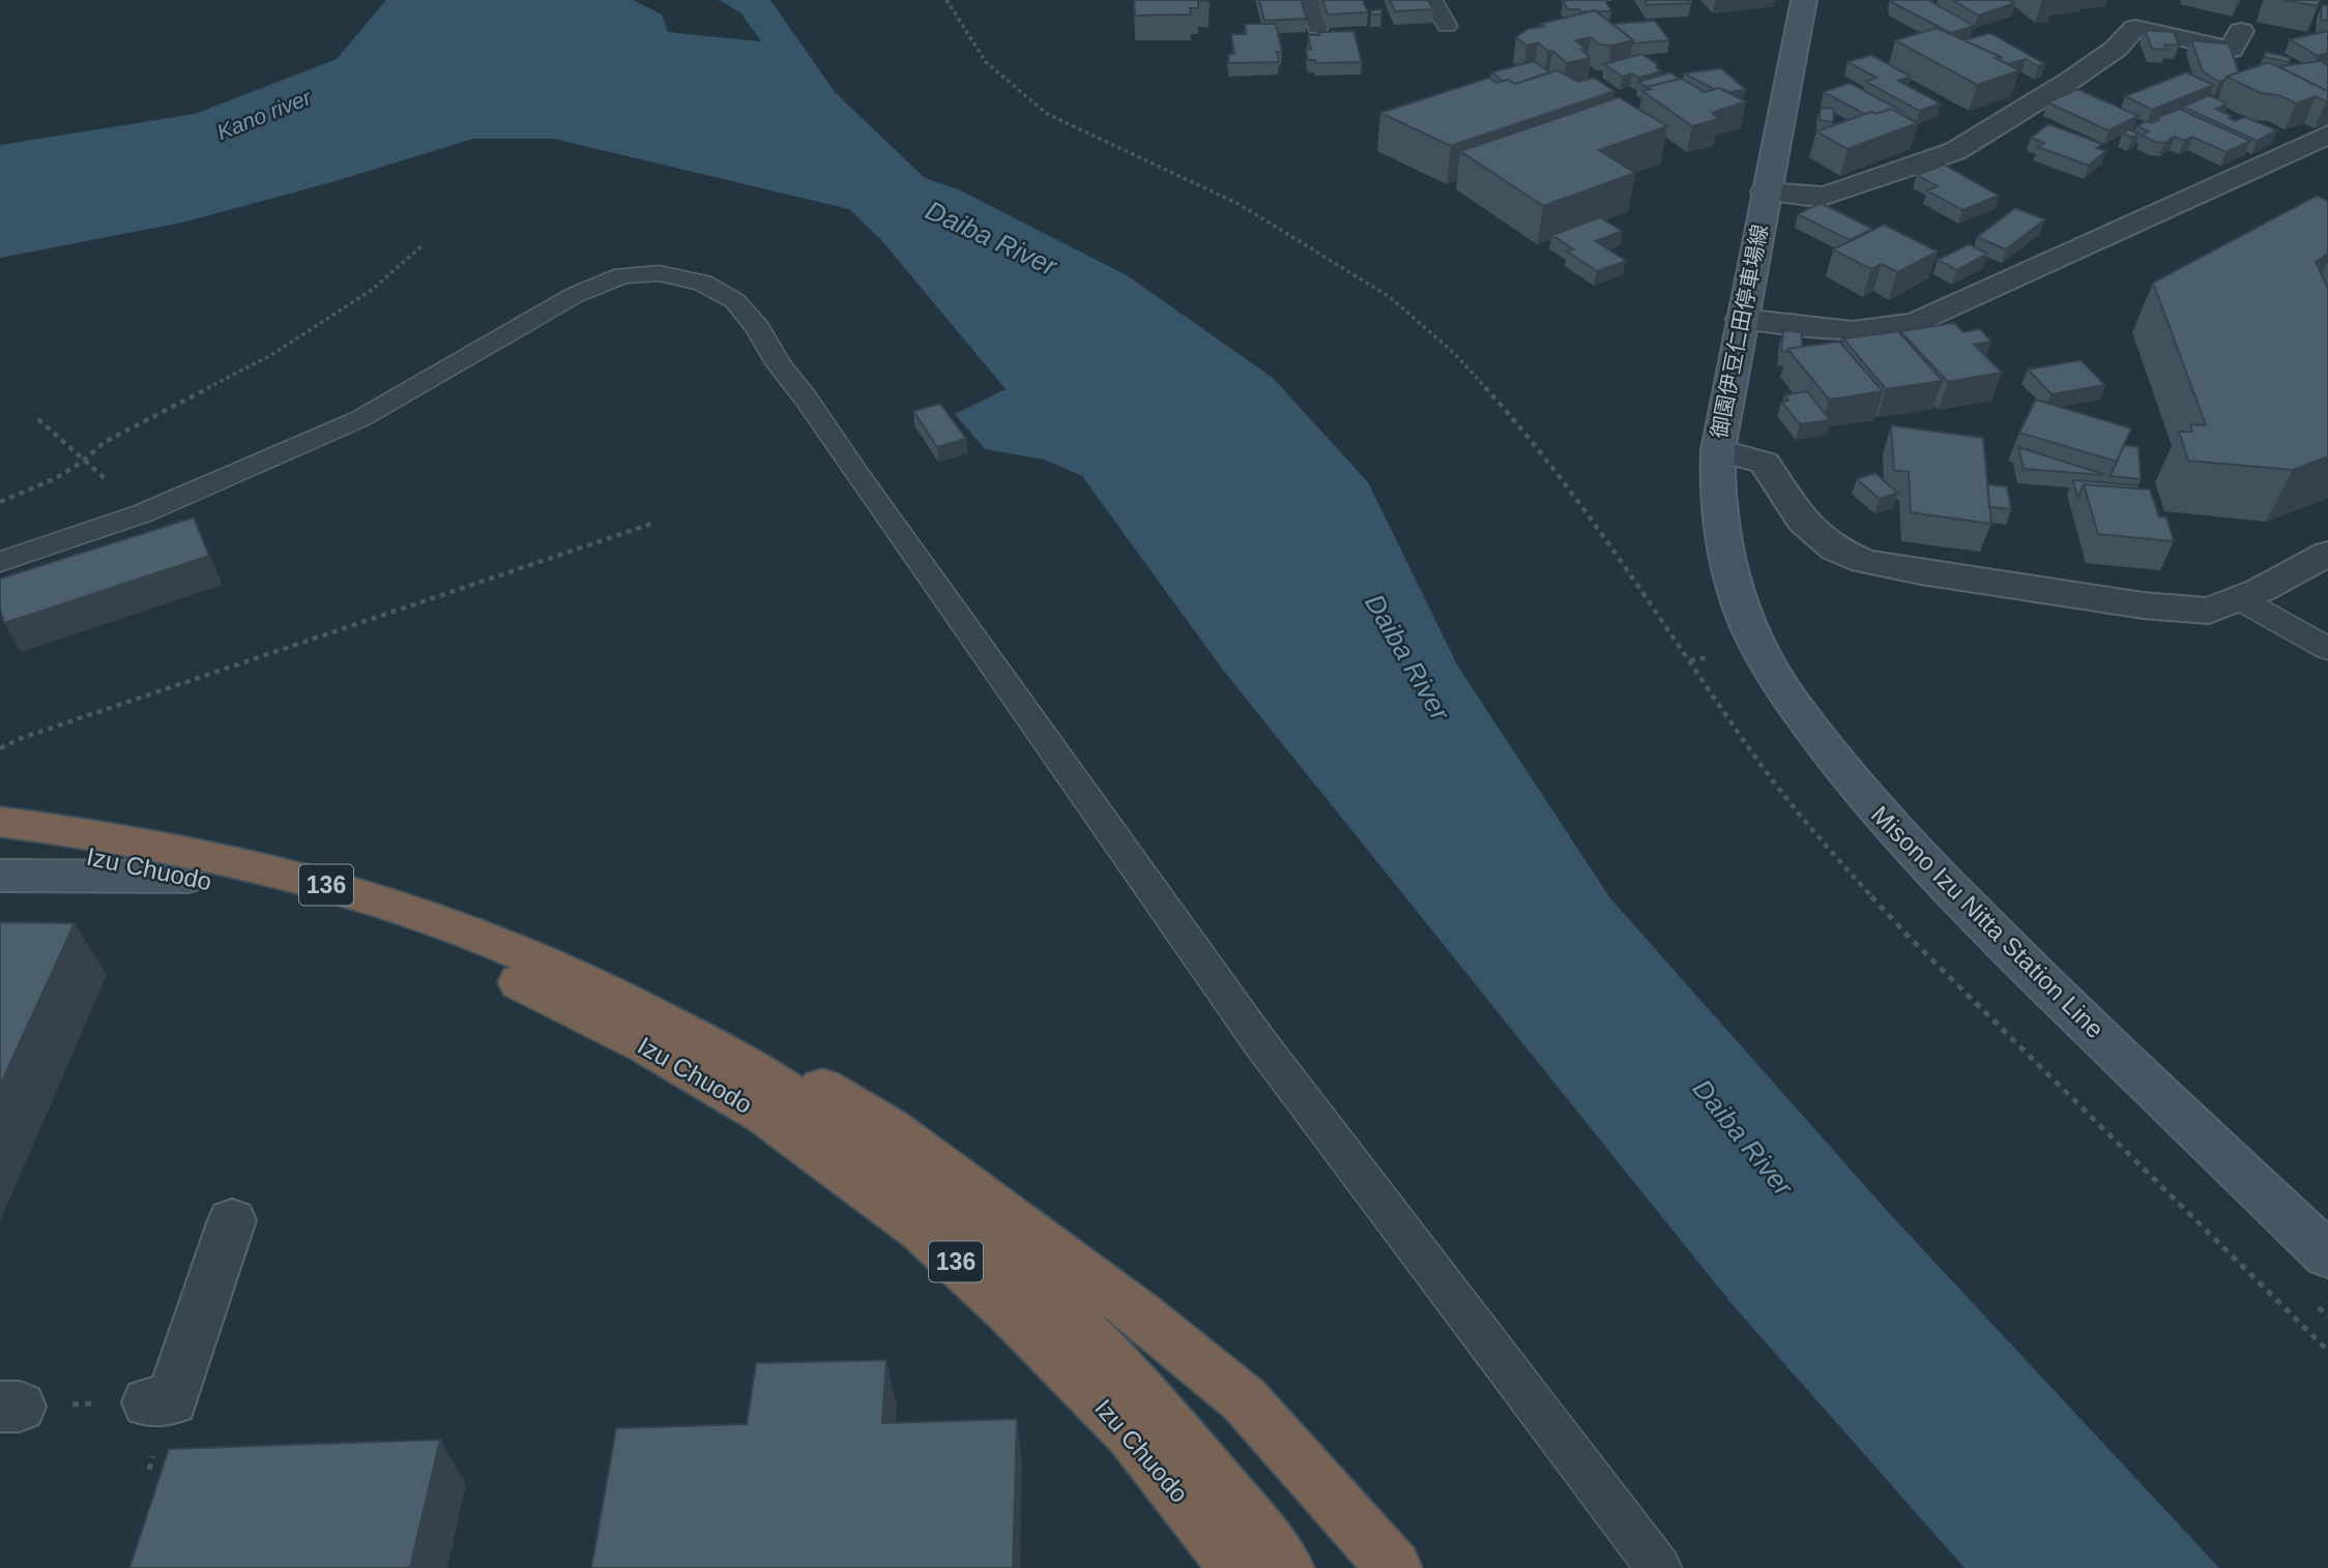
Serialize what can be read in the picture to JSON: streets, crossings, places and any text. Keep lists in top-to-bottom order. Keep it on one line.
{"streets":{"highway":["Izu Chuodo","136"],"main road":["御園伊豆仁田停車場線","Misono Izu Nitta Station Line"]},"crossings":[["御園伊豆仁田停車場線","Misono Izu Nitta Station Line"]],"water":["Kano river","Daiba River"]}
